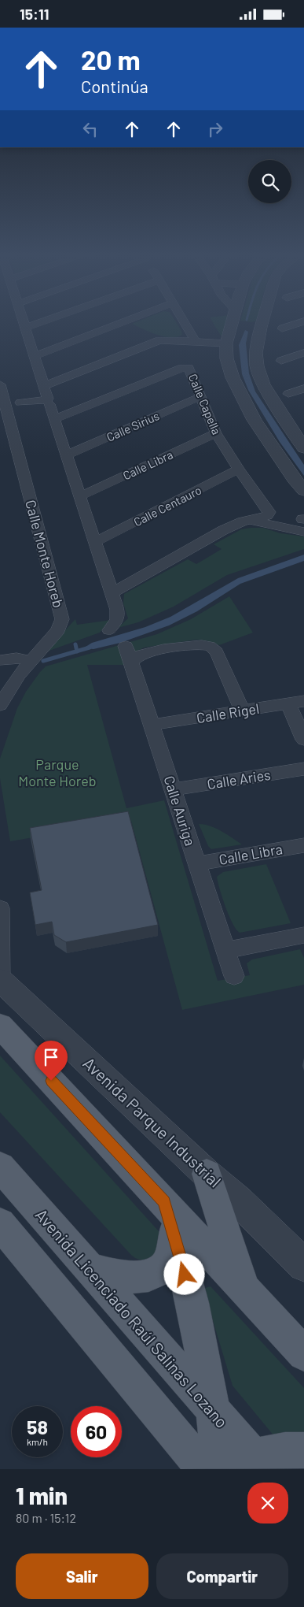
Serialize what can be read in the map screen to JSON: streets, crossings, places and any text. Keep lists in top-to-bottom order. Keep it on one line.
{"streets":{"main road":["Avenida Licenciado Raúl Salinas Lozano"],"street":["Calle Capella","Calle Sirius","Calle Libra","Calle Centauro","Calle Monte Horeb","Calle Rigel","Calle Aries","Calle Auriga","Avenida Parque Industrial"]},"crossings":[["Calle Capella","Calle Sirius"],["Calle Capella","Calle Libra"],["Calle Capella","Calle Centauro"],["Calle Libra","Calle Auriga"],["Calle Rigel","Calle Auriga"],["Calle Aries","Calle Auriga"]],"parks":["Parque Monte Horeb"],"page":{"status":"15:11","turn":["20 m","Continúa"],"speed":"58 km/h","limit":"60","heading":["1 min","80 m · 15:12"],"buttons":["Salir","Compartir"]}}
